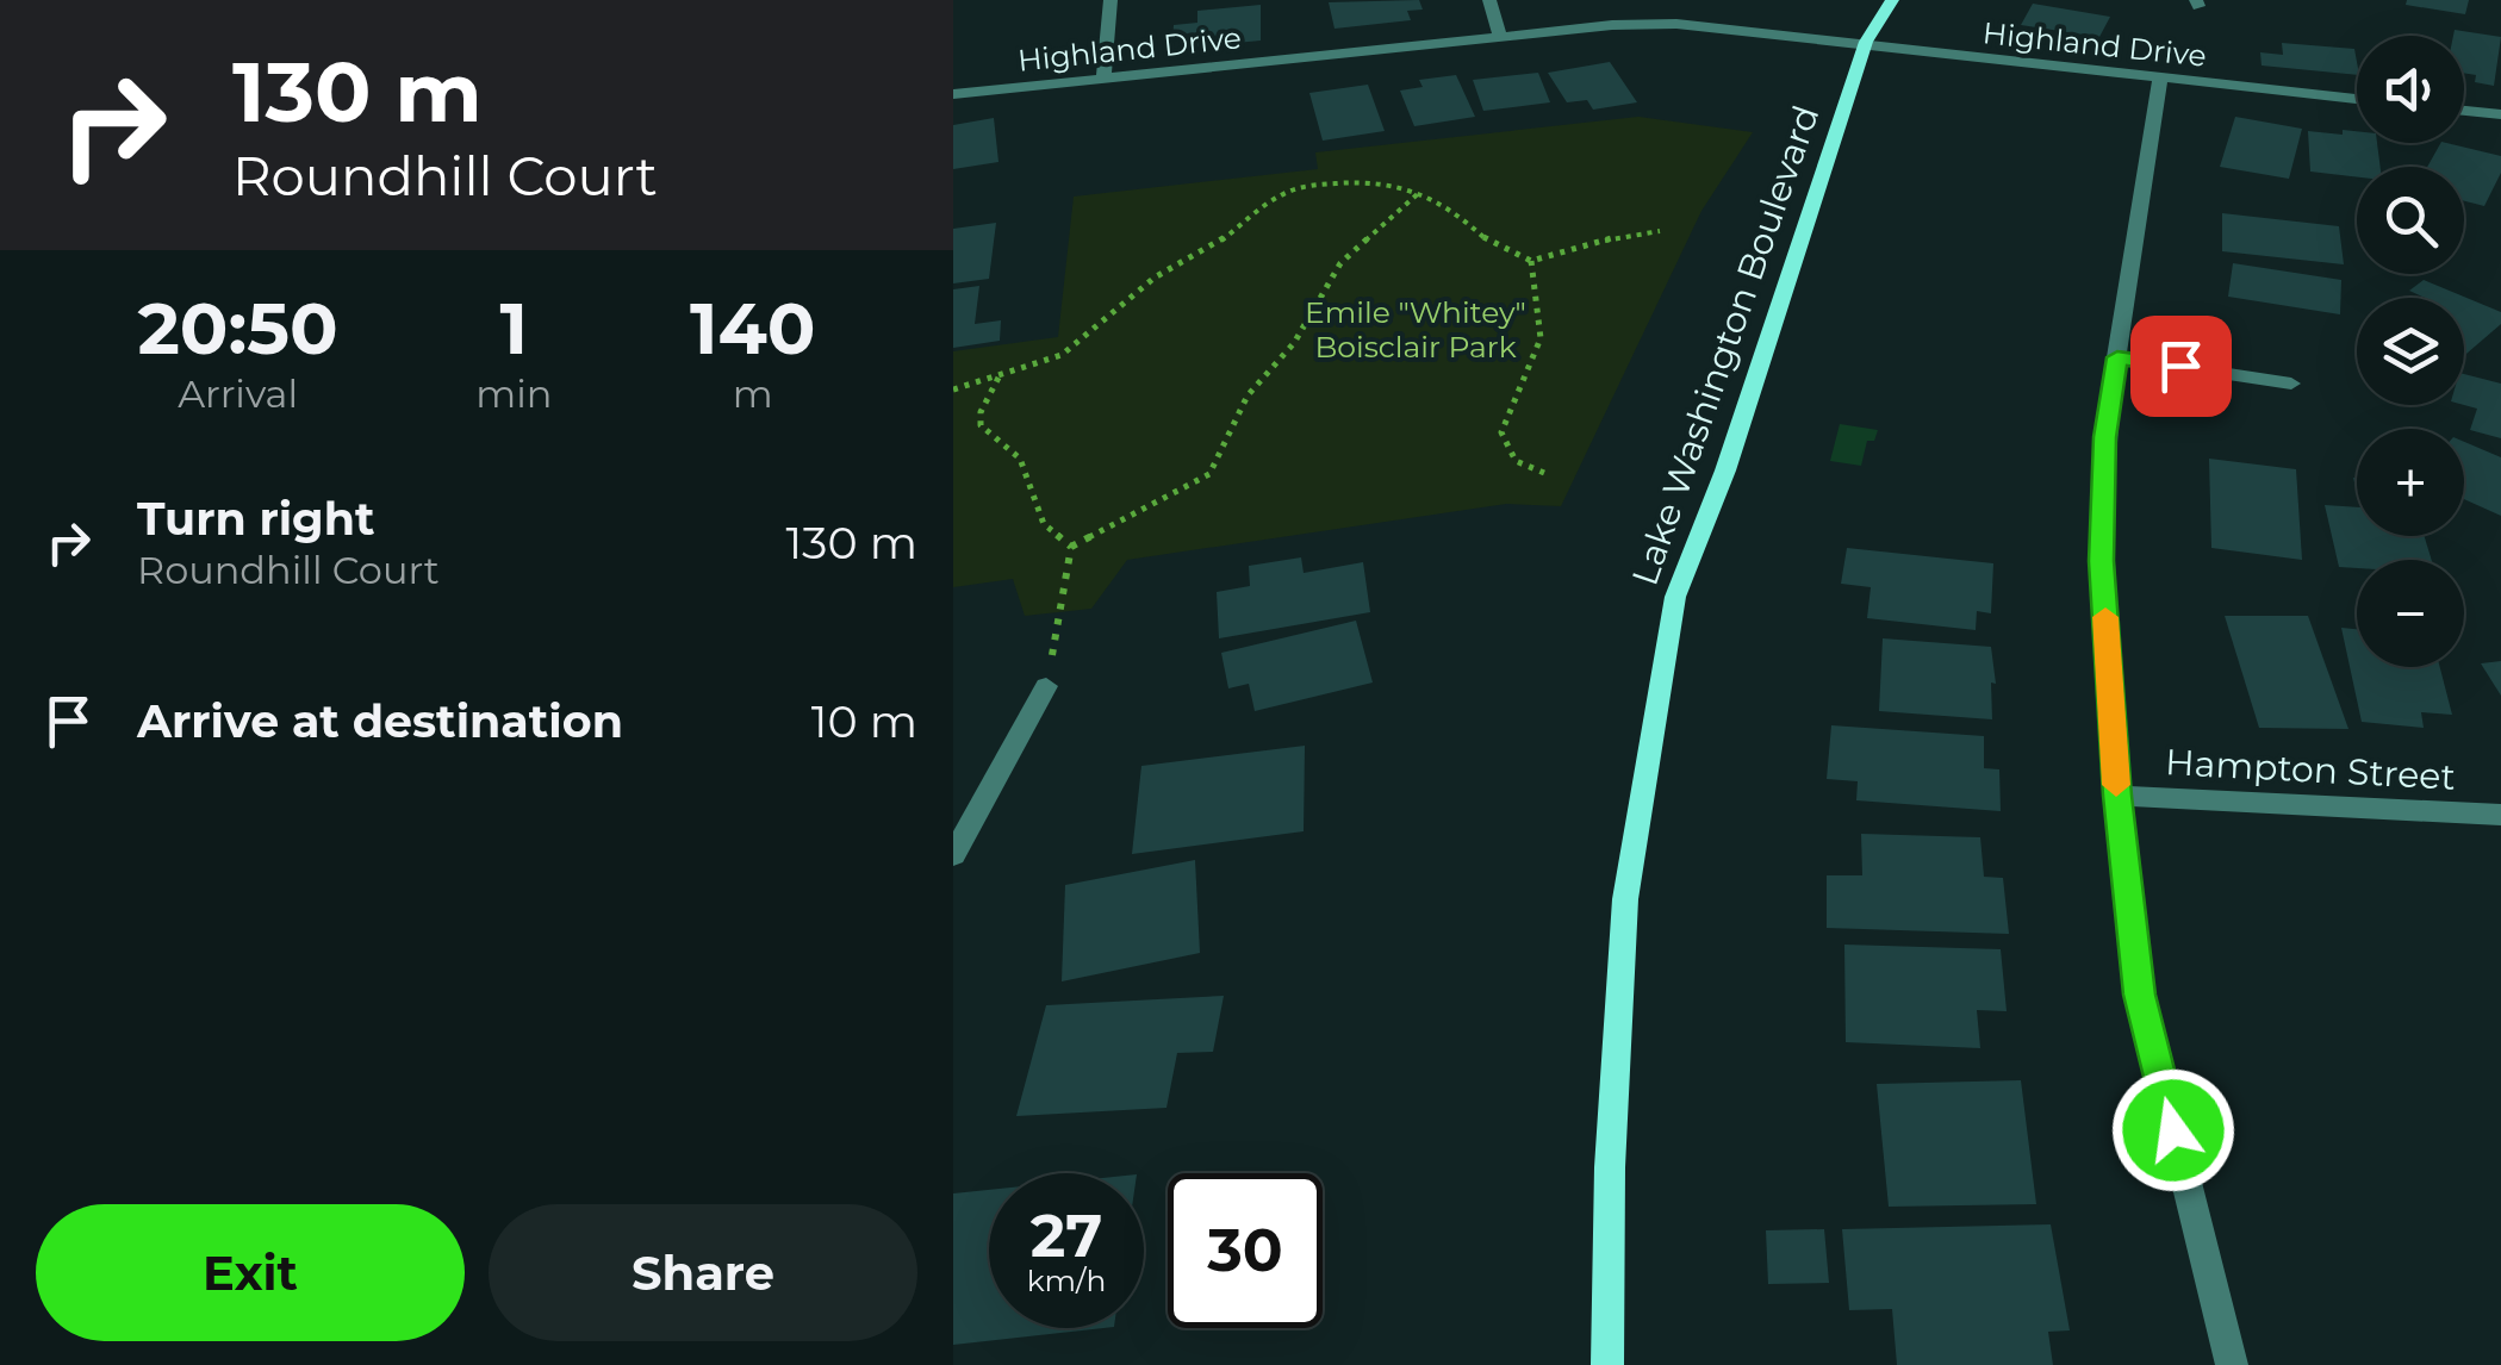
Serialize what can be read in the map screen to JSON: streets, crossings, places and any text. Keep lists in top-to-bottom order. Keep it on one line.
{"streets":{"street":["Highland Drive","Lake Washington Boulevard","Hampton Street"]},"crossings":[["Highland Drive","Lake Washington Boulevard"]],"parks":["Emile \"Whitey\" Boisclair Park"],"page":{"turn":["130 m","Roundhill Court"],"map_buttons":["+","−"],"eta":["20:50","Arrival","1","min","140","m"],"list":[{"name":"Turn right","note":"Roundhill Court","value":"130 m"},{"name":"Arrive at destination","value":"10 m"}],"speed":"27 km/h","limit":"30","buttons":["Exit","Share"]}}
